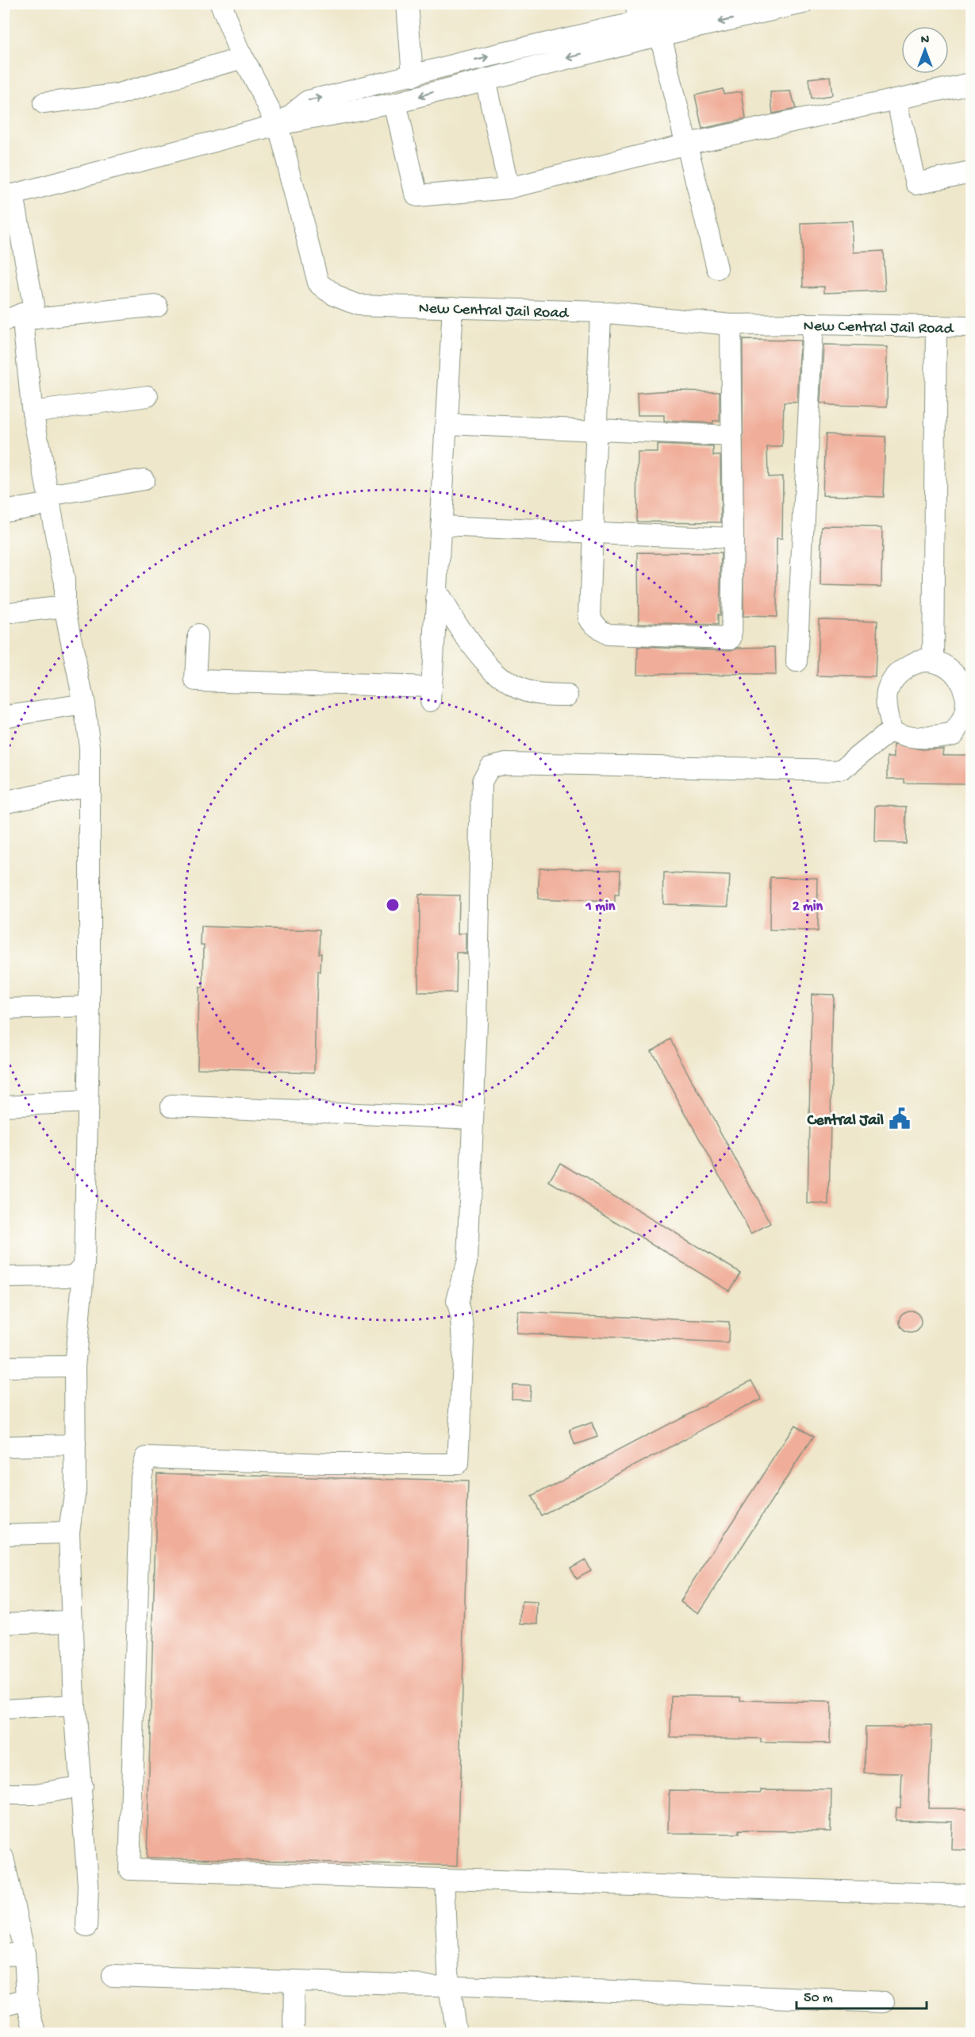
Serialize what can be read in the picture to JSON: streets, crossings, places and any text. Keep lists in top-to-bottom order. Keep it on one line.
{"streets":{"street":["New Central Jail Road"]},"places":{"public building":["Central Jail"]},"scale_bar":"50 m","north":"top","rings":["1 min","2 min"]}
